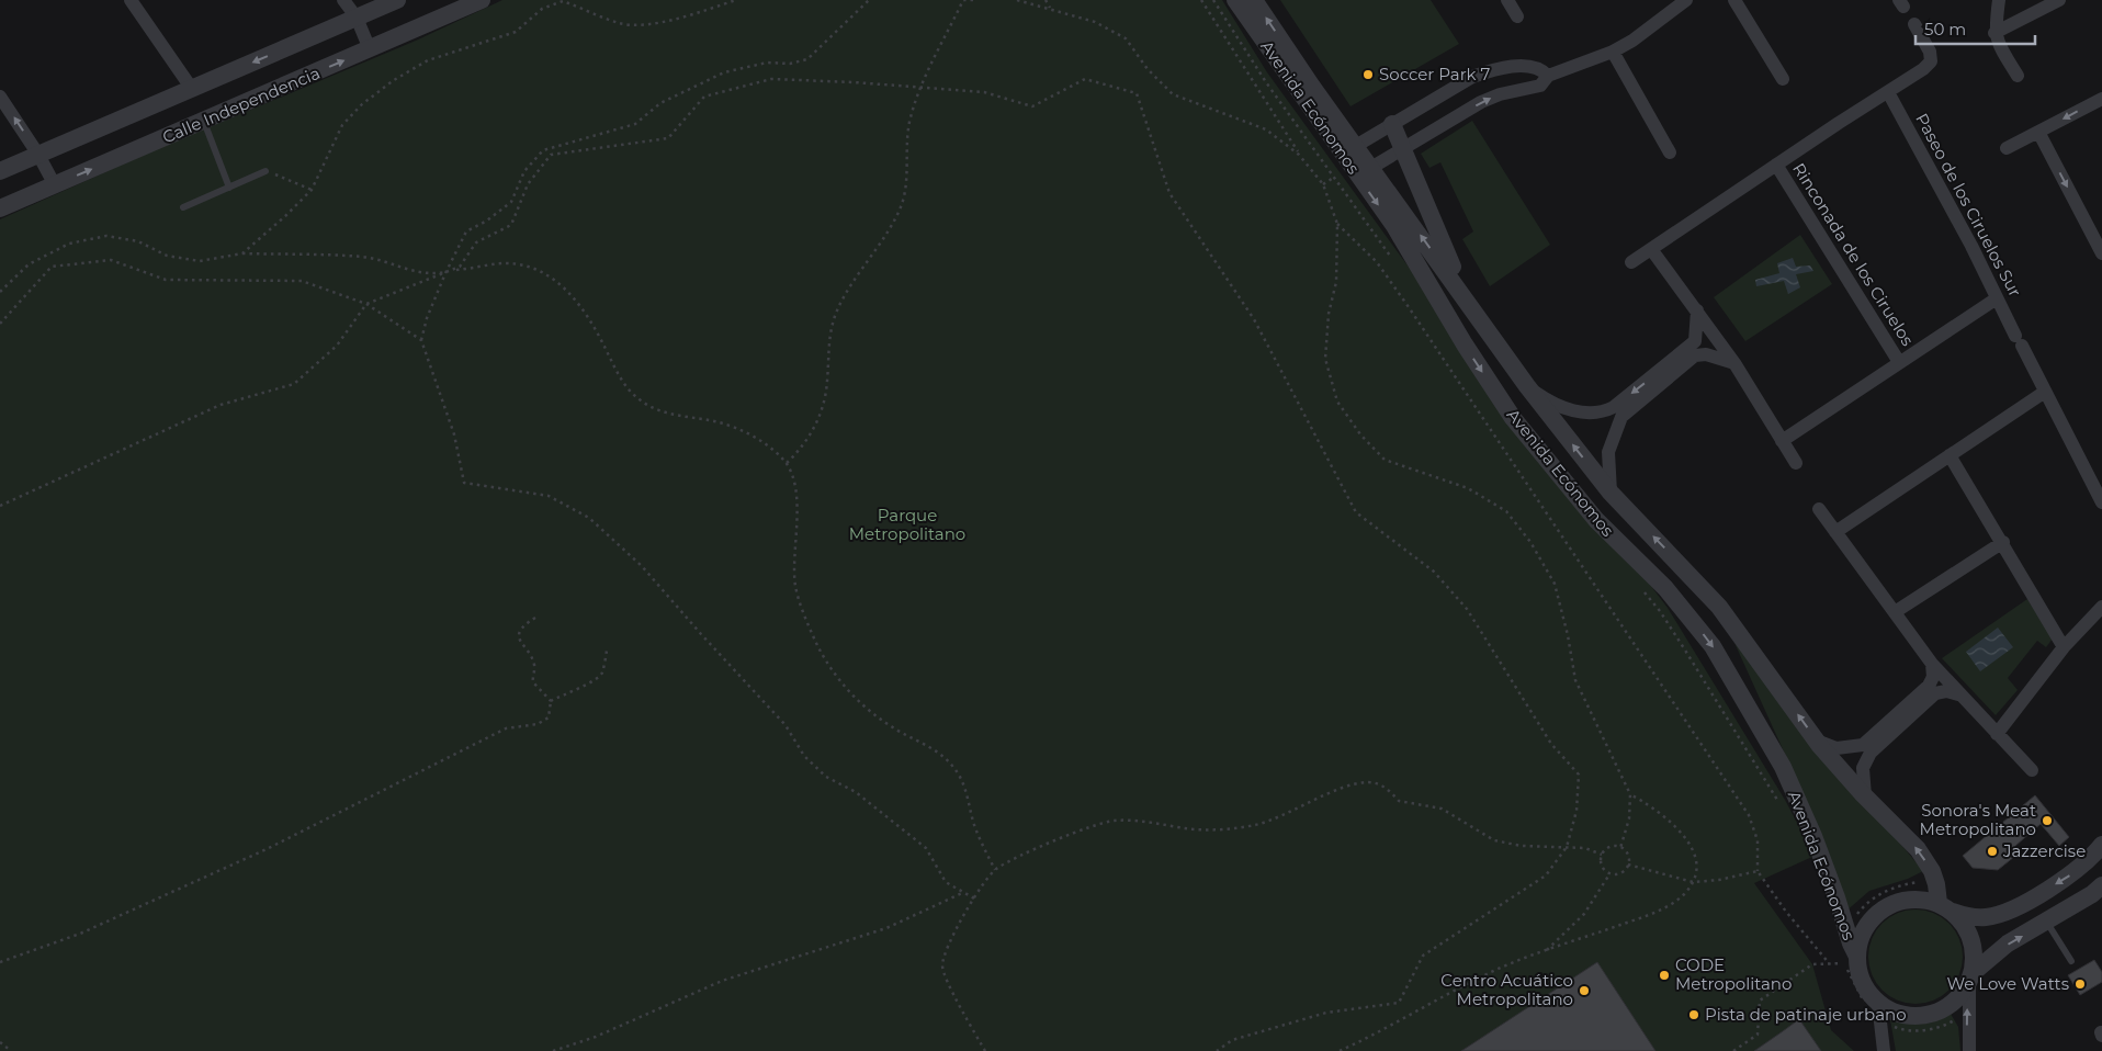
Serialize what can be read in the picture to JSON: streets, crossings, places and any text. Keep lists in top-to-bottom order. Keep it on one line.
{"streets":{"street":["Calle Independencia","Avenida Ecónomos","Paseo de los Ciruelos Sur","Rinconada de los Ciruelos"]},"parks":["Parque Metropolitano"],"places":["Soccer Park 7","Sonora's Meat Metropolitano","Jazzercise","CODE Metropolitano","We Love Watts","Centro Acuático Metropolitano","Pista de patinaje urbano"],"scale_bar":"50 m"}
